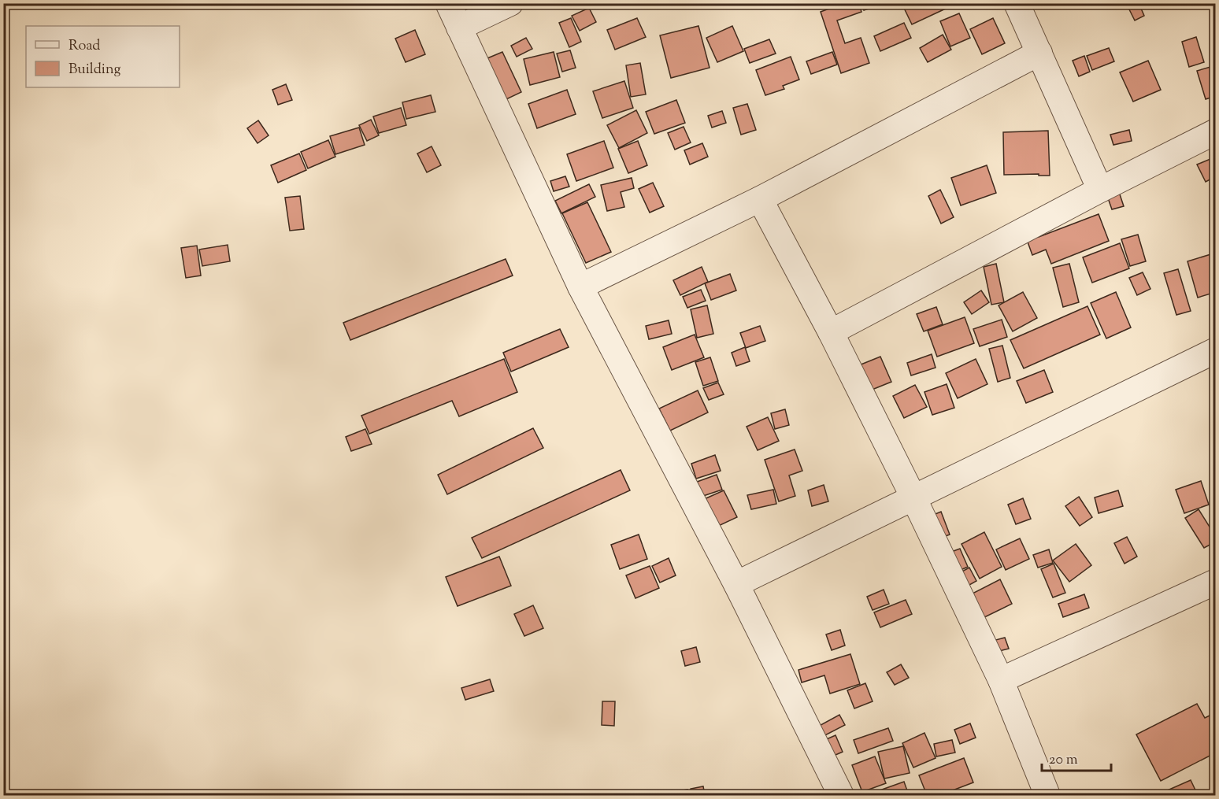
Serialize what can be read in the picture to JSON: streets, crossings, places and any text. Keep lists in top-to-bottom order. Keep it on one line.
{"legend":["Road","Building"],"scale_bar":"20 m"}
